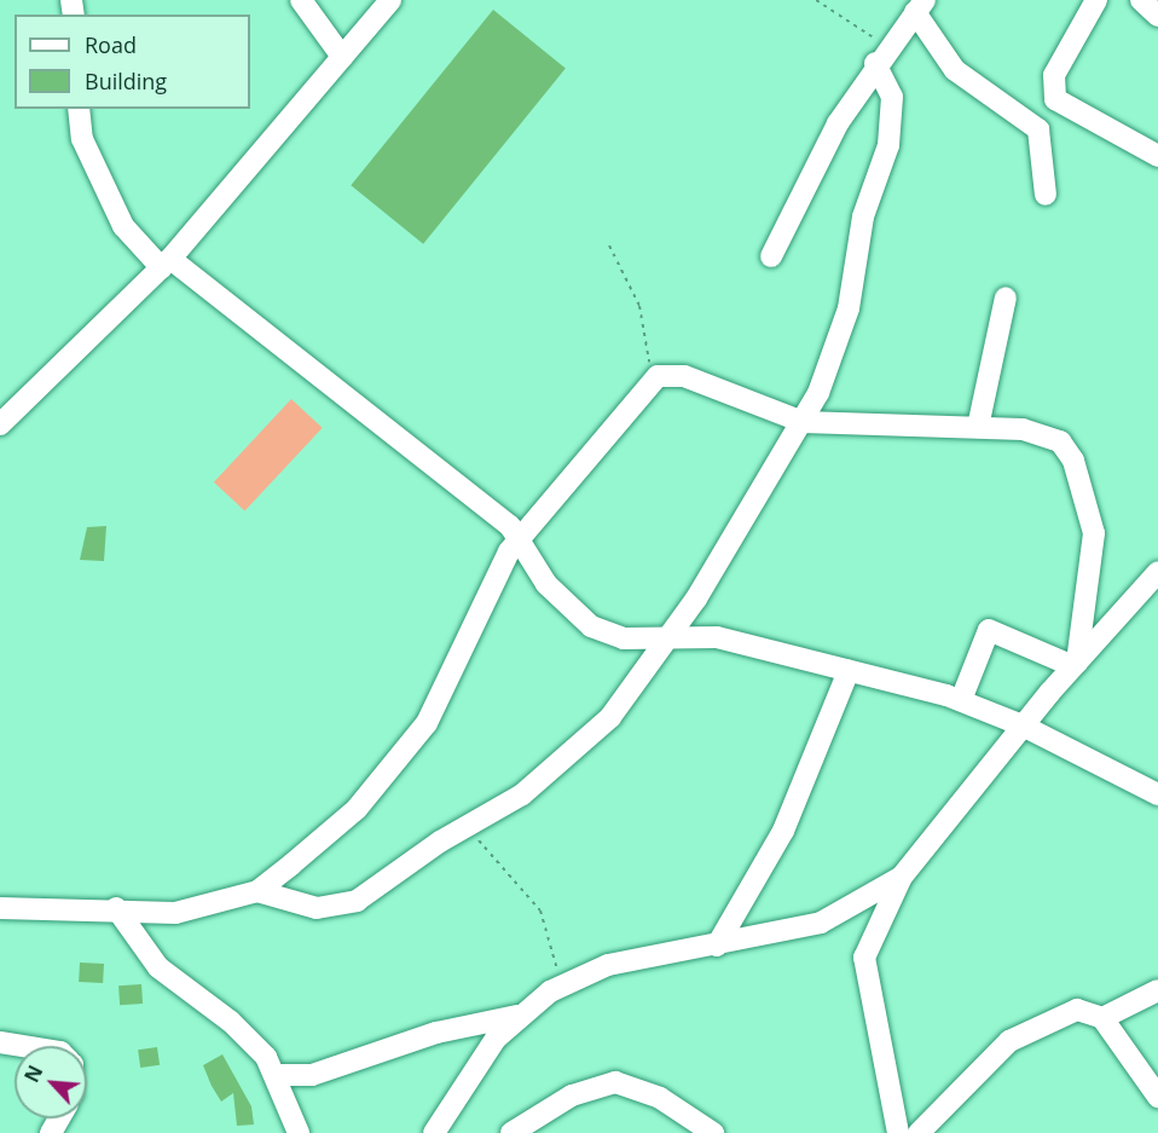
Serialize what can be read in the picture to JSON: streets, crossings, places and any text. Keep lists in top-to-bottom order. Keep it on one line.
{"legend":["Road","Building"],"north":"top left"}
